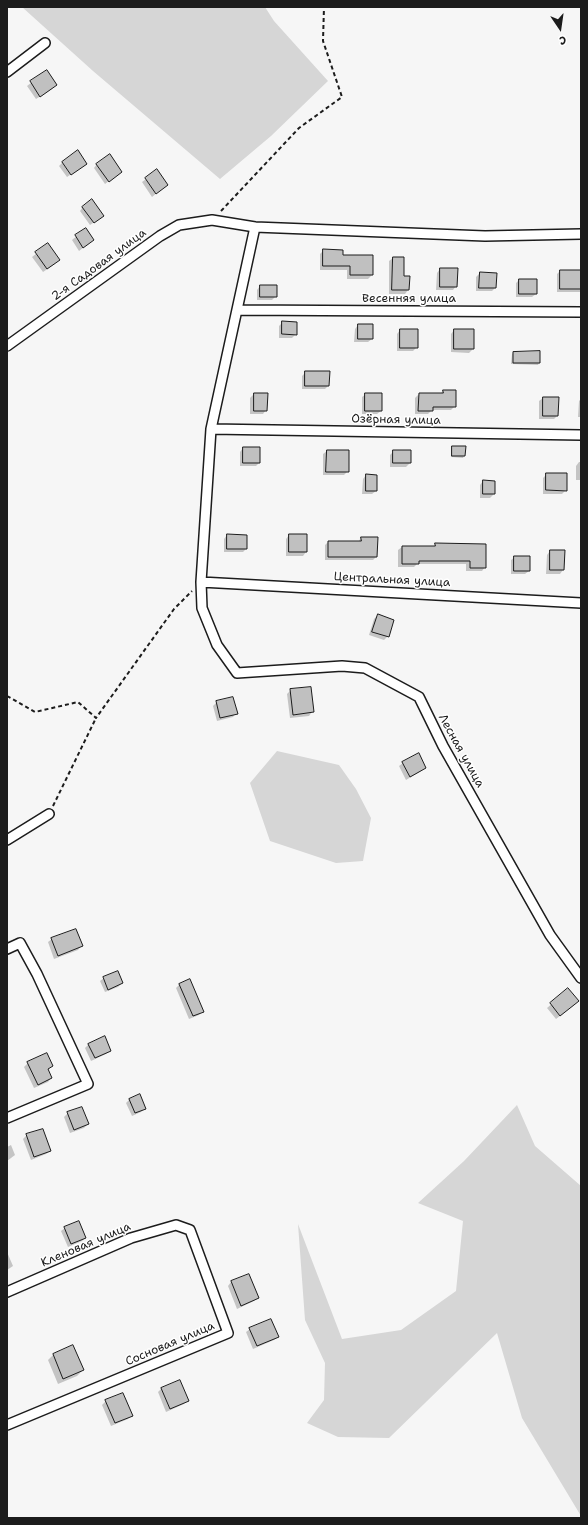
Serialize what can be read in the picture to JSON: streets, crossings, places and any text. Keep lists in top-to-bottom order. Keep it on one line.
{"streets":{"street":["2-я Садовая улица","Весенняя улица","Озёрная улица","Центральная улица","Лесная улица","Кленовая улица","Сосновая улица"]},"crossings":[["Центральная улица","Лесная улица"],["Кленовая улица","Сосновая улица"]],"north":"bottom"}
